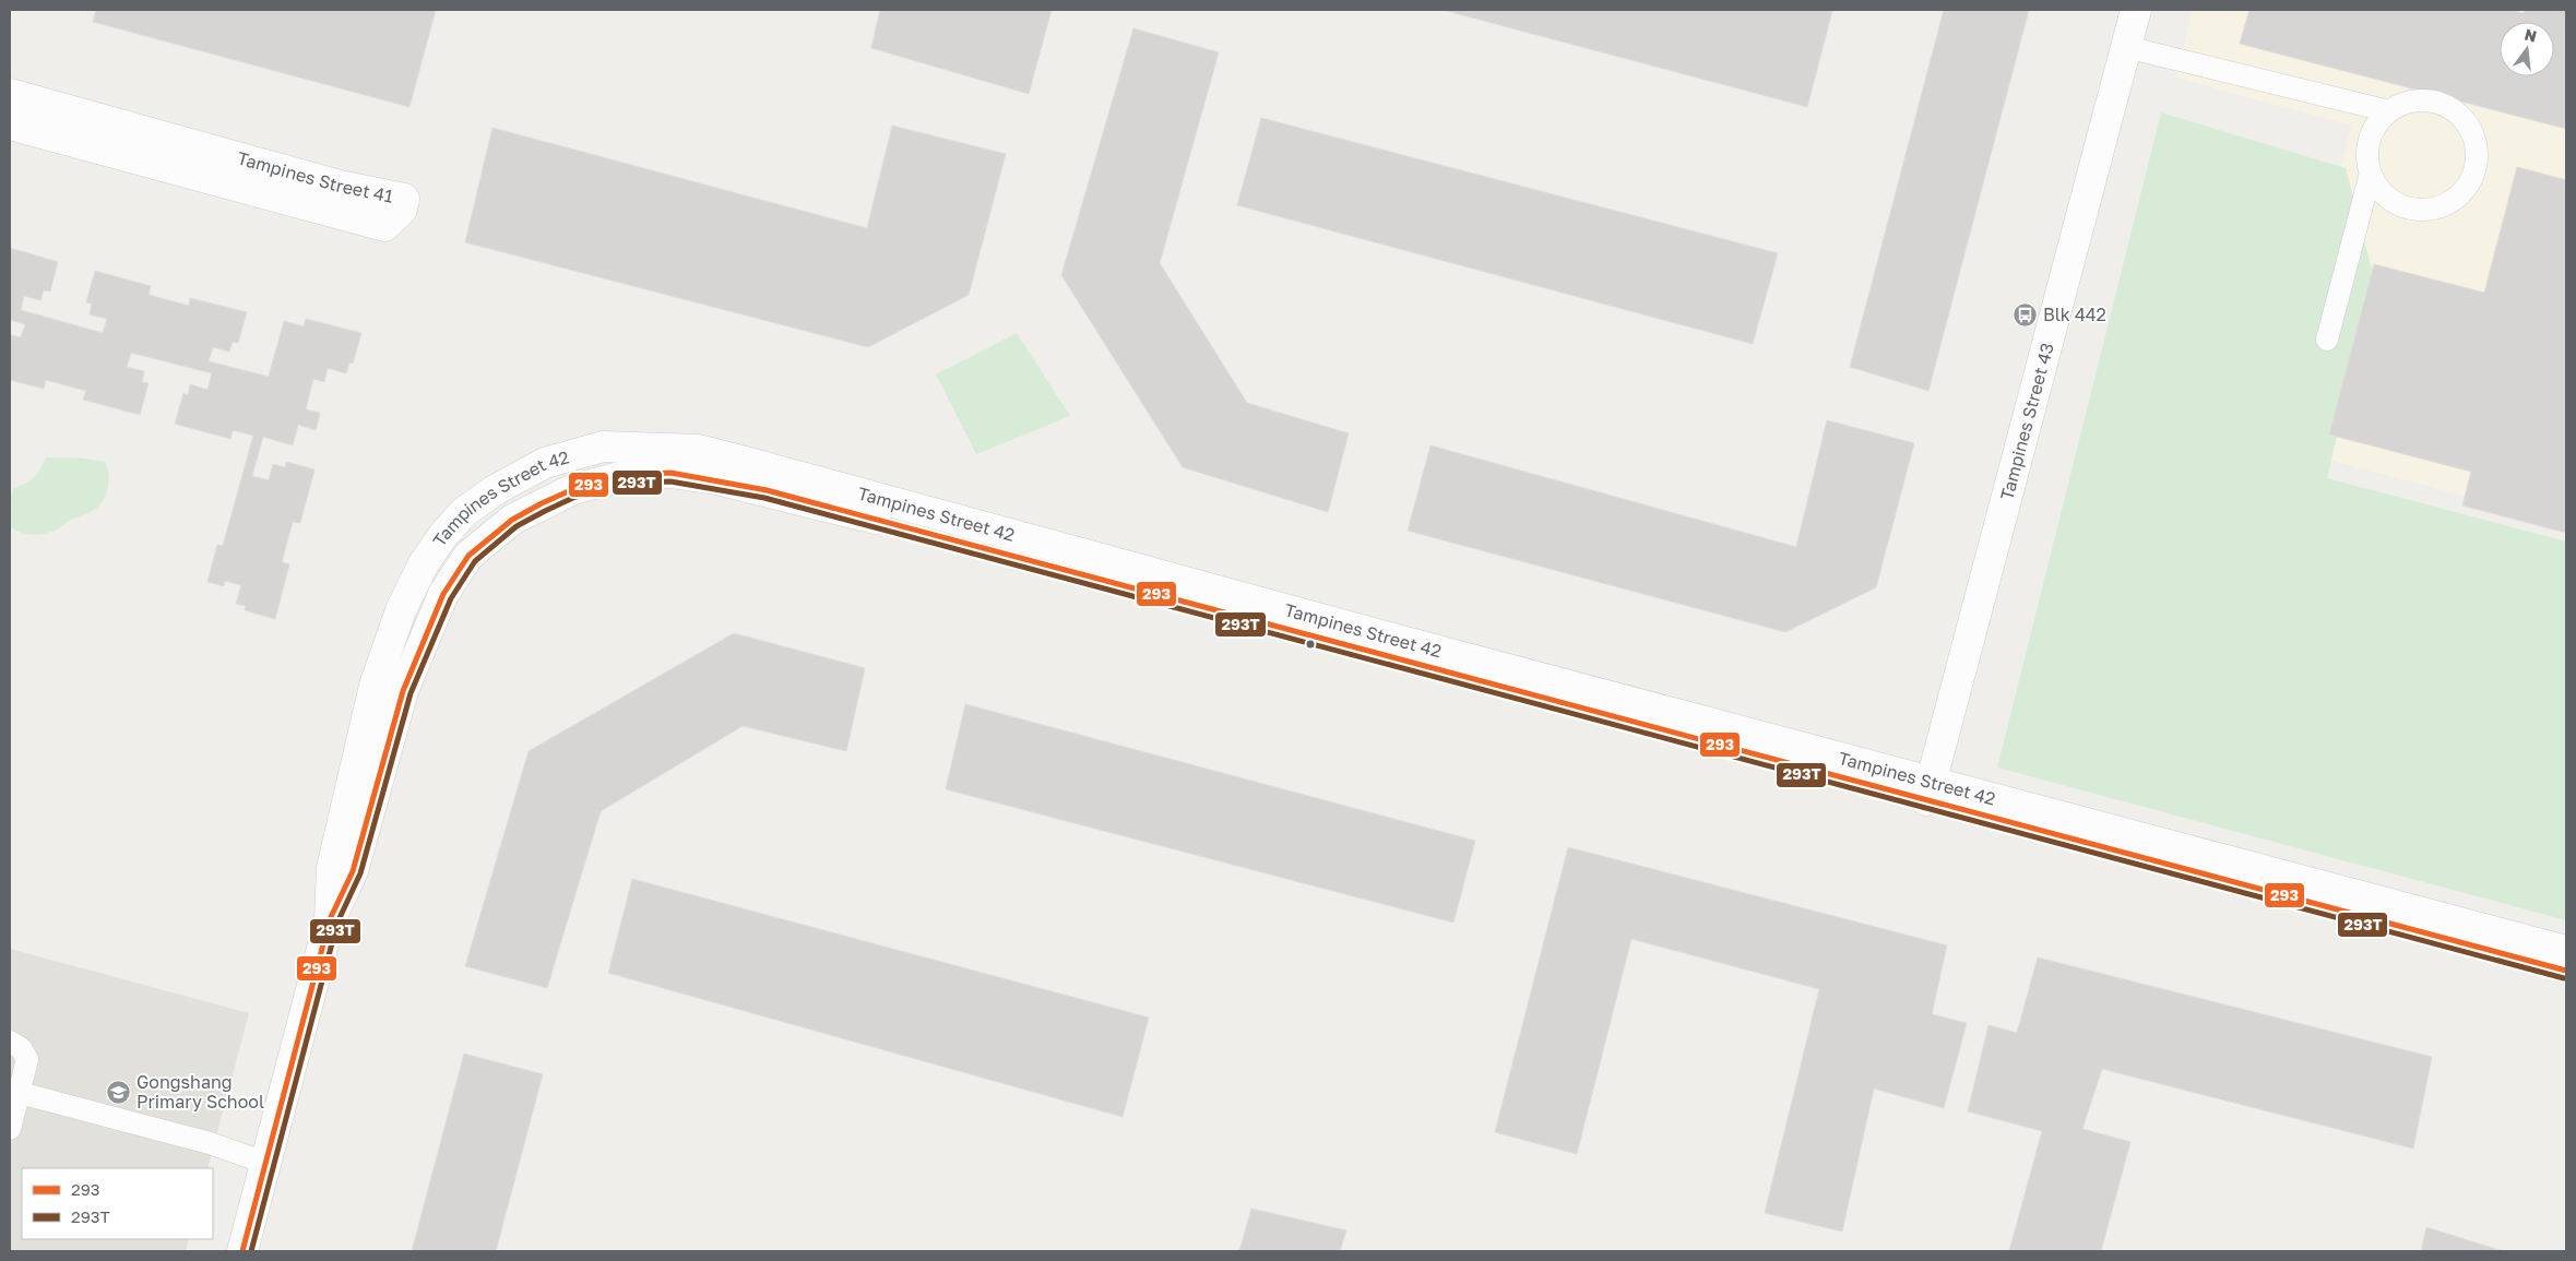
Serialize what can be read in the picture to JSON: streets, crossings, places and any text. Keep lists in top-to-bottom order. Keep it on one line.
{"streets":{"street":["Tampines Street 41","Tampines Street 43","Tampines Street 42"]},"crossings":[["Tampines Street 43","Tampines Street 42"]],"places":{"bus stop":["Blk 442"],"school or university":["Gongshang Primary School"]},"lines":["transit line 293","transit line 293T"],"legend":["293","293T"],"north":"top"}
